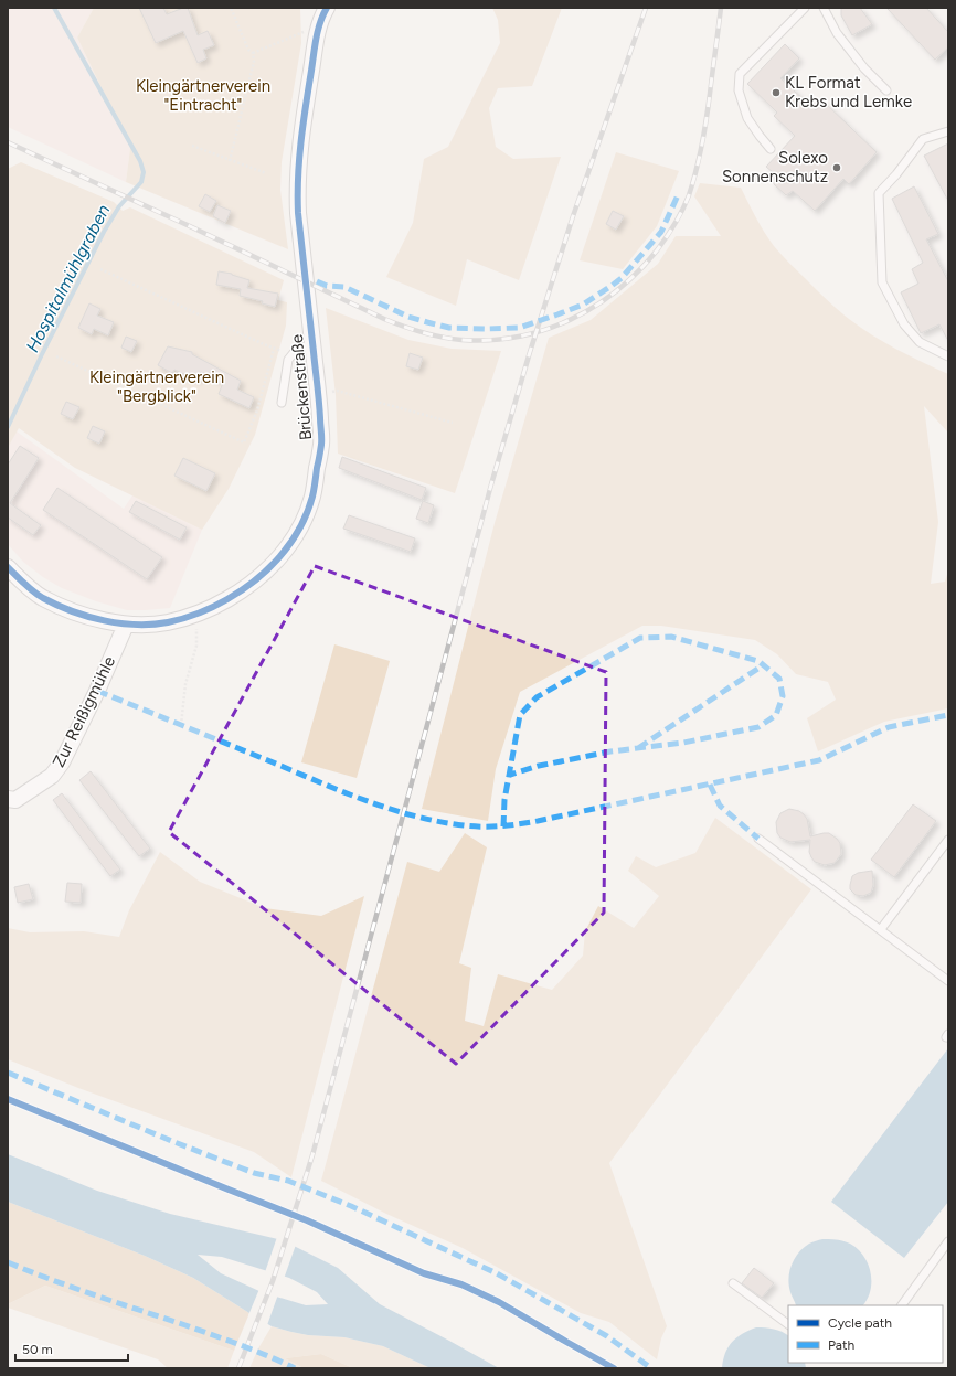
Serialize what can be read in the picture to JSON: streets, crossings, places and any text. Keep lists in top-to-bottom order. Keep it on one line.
{"streets":{"street":["Brückenstraße","Zur Reißigmühle"]},"crossings":[["Brückenstraße","Zur Reißigmühle"]],"water":["Hospitalmühlgraben"],"parks":["Kleingärtnerverein \"Eintracht\"","Kleingärtnerverein \"Bergblick\""],"places":["KL Format Krebs und Lemke","Solexo Sonnenschutz"],"legend":["Cycle path","Path"],"scale_bar":"50 m"}
